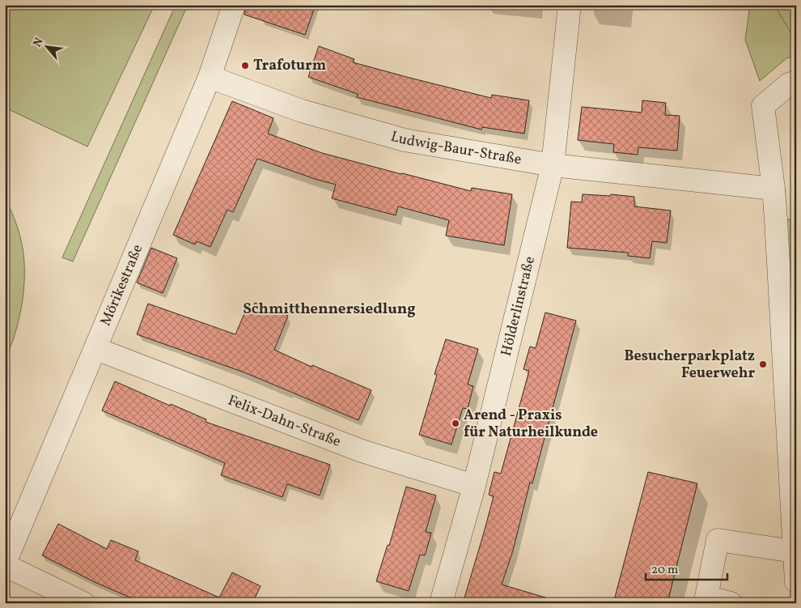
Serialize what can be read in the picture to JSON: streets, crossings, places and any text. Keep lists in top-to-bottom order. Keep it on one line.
{"streets":{"street":["Ludwig-Baur-Straße","Mörikestraße","Hölderlinstraße","Felix-Dahn-Straße"]},"crossings":[["Ludwig-Baur-Straße","Mörikestraße"],["Ludwig-Baur-Straße","Hölderlinstraße"],["Mörikestraße","Felix-Dahn-Straße"],["Hölderlinstraße","Felix-Dahn-Straße"]],"districts":["Schmitthennersiedlung"],"places":["Trafoturm","Besucherparkplatz Feuerwehr","Arend - Praxis für Naturheilkunde"],"scale_bar":"20 m","north":"top left"}
